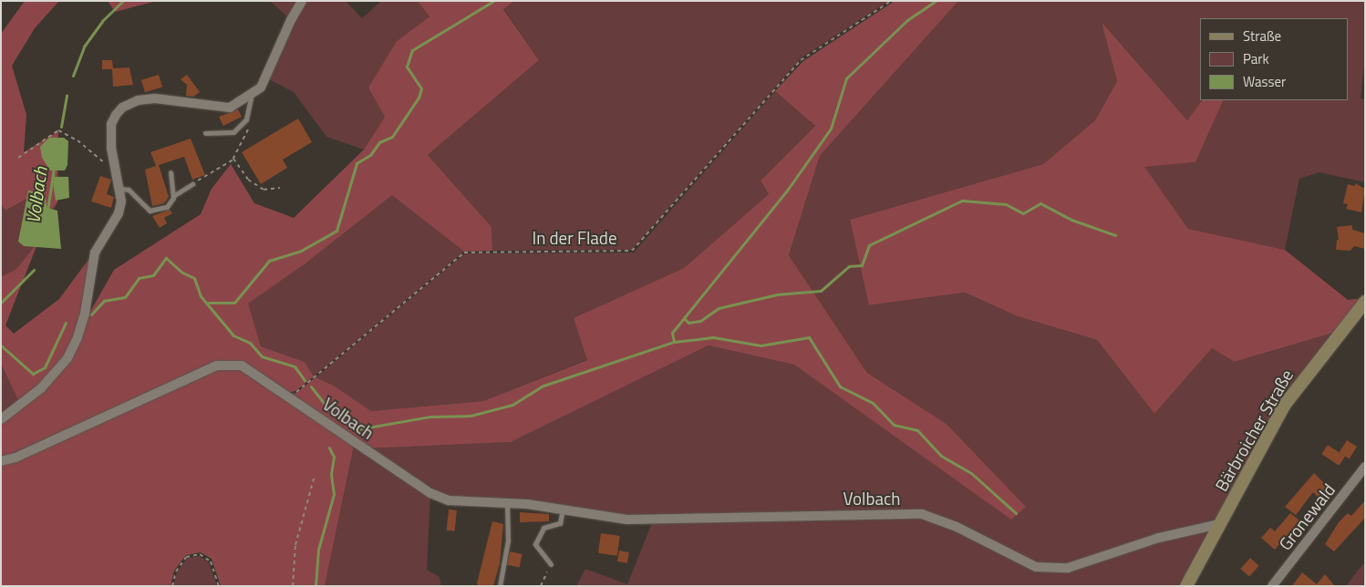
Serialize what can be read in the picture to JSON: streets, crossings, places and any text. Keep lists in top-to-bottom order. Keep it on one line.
{"streets":{"main road":["Bärbroicher Straße"],"street":["Volbach","Gronewald"],"path":["In der Flade"]},"crossings":[["In der Flade","Volbach"],["Volbach","Bärbroicher Straße"]],"water":["Volbach"],"legend":["Straße","Park","Wasser"]}
